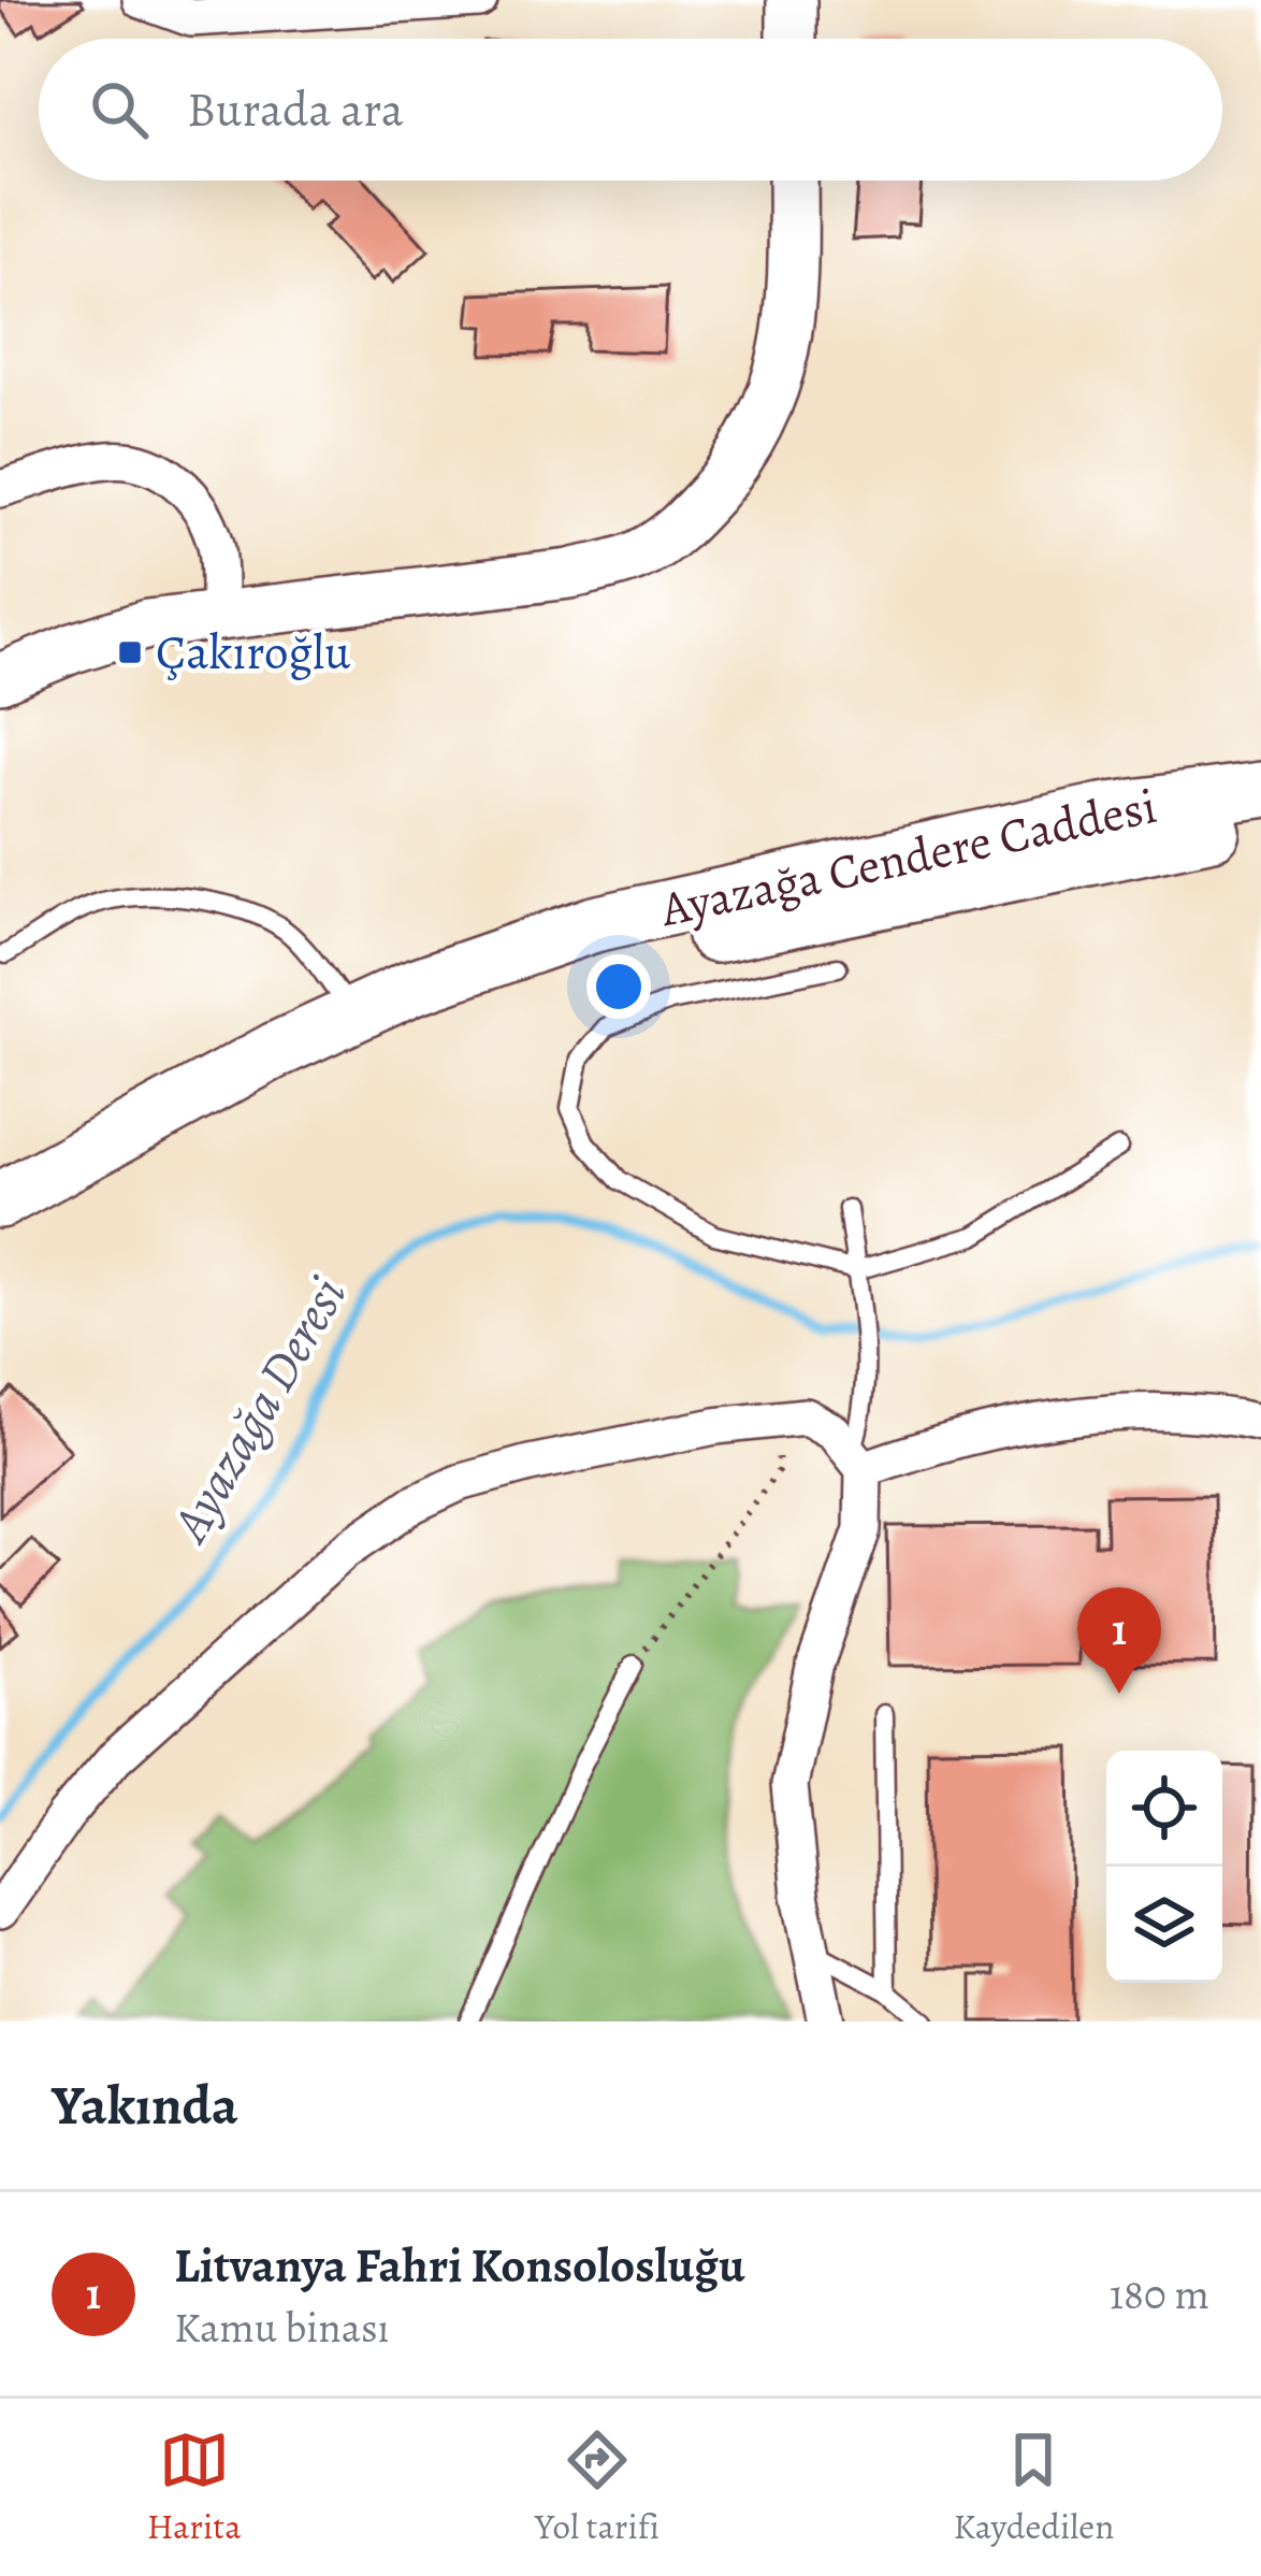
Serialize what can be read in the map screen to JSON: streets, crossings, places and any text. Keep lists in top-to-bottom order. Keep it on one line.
{"streets":{"main road":["Ayazağa Cendere Caddesi"]},"water":["Ayazağa Deresi"],"places":{"transit":["Çakıroğlu"]},"page":{"search":"Burada ara","pins":"1","heading":"Yakında","list":[{"mark":"1","name":"Litvanya Fahri Konsolosluğu","note":"Kamu binası","value":"180 m"}],"nav":["Harita","Yol tarifi","Kaydedilen"]}}
